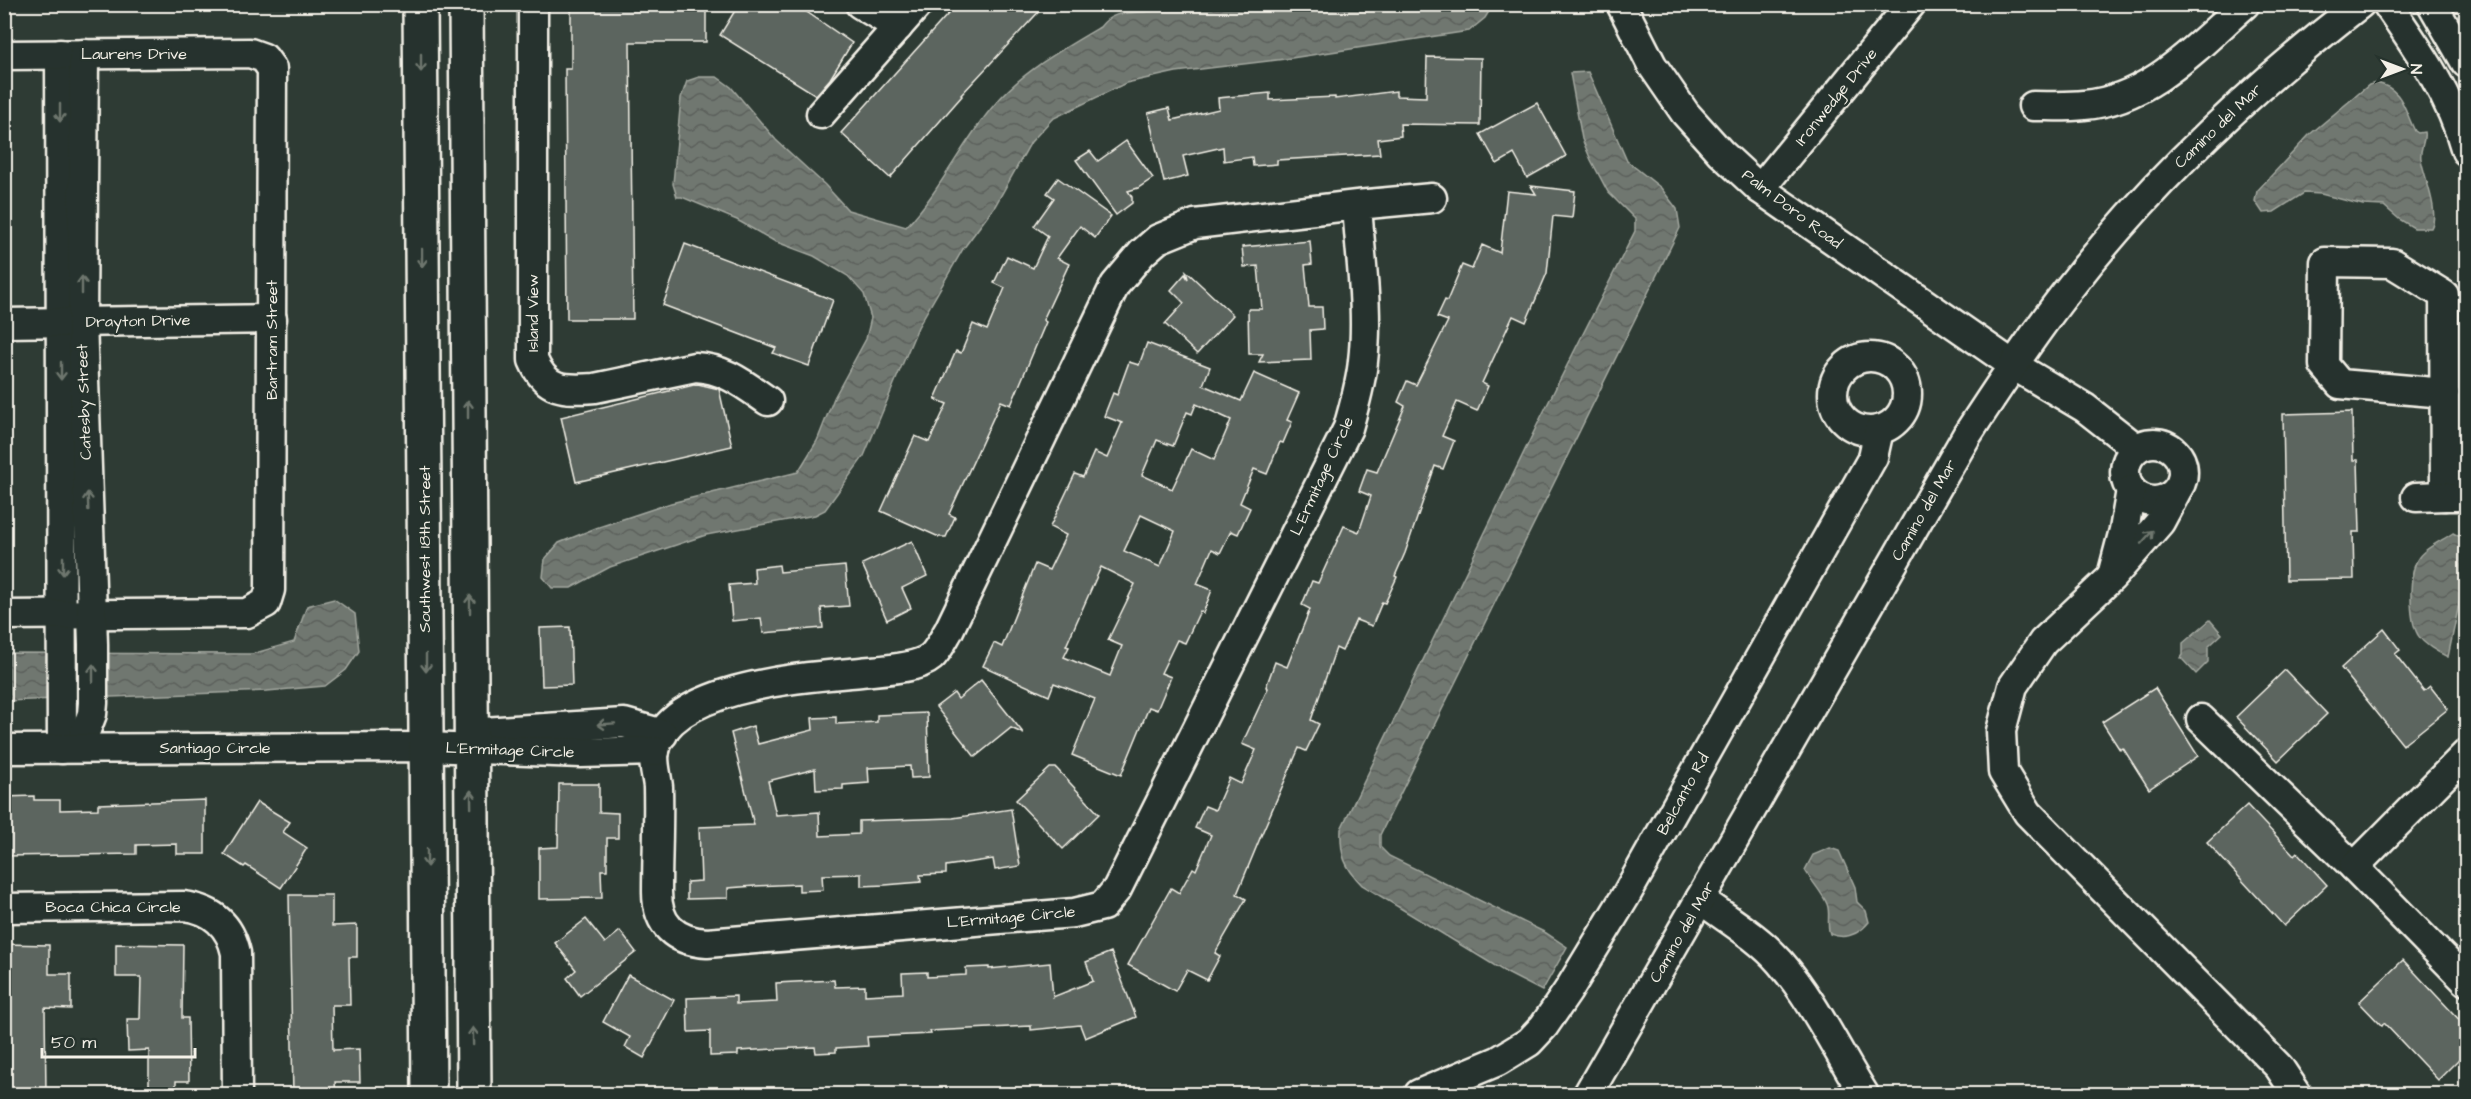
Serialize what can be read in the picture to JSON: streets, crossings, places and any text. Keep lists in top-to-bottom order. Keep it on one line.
{"streets":{"main road":["Southwest 18th Street"],"street":["Laurens Drive","Ironwedge Drive","Camino del Mar","Palm Doro Road","Island View","Drayton Drive","Bartram Street","Catesby Street","L'Ermitage Circle","Santiago Circle","Belcanto Rd","Boca Chica Circle"]},"crossings":[["Laurens Drive","Bartram Street"],["Laurens Drive","Catesby Street"],["Ironwedge Drive","Palm Doro Road"],["Camino del Mar","Palm Doro Road"],["Drayton Drive","Bartram Street"],["Drayton Drive","Catesby Street"],["Bartram Street","Catesby Street"],["Catesby Street","Santiago Circle"],["L'Ermitage Circle","Southwest 18th Street"],["L'Ermitage Circle","Santiago Circle"],["Southwest 18th Street","Santiago Circle"]],"scale_bar":"50 m","north":"right"}
